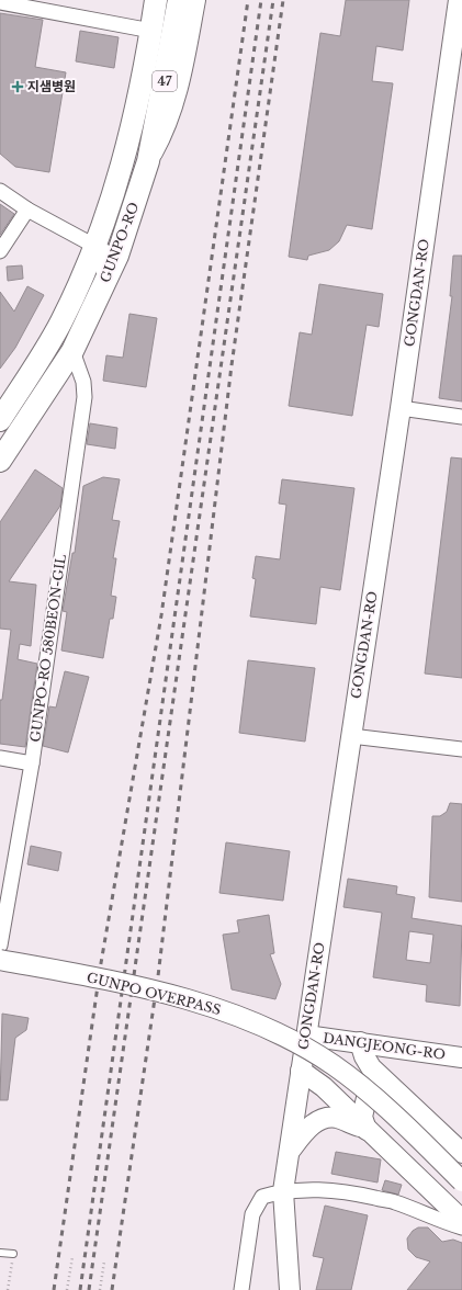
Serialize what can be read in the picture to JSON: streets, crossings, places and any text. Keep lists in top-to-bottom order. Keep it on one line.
{"streets":{"main road":["47","GUNPO-RO"],"street":["GONGDAN-RO","GUNPO-RO 580BEON-GIL","GUNPO OVERPASS","DANGJEONG-RO"]},"crossings":[["GUNPO-RO","GUNPO-RO 580BEON-GIL"],["GONGDAN-RO","DANGJEONG-RO"]],"places":{"health":["지샘병원"]}}
